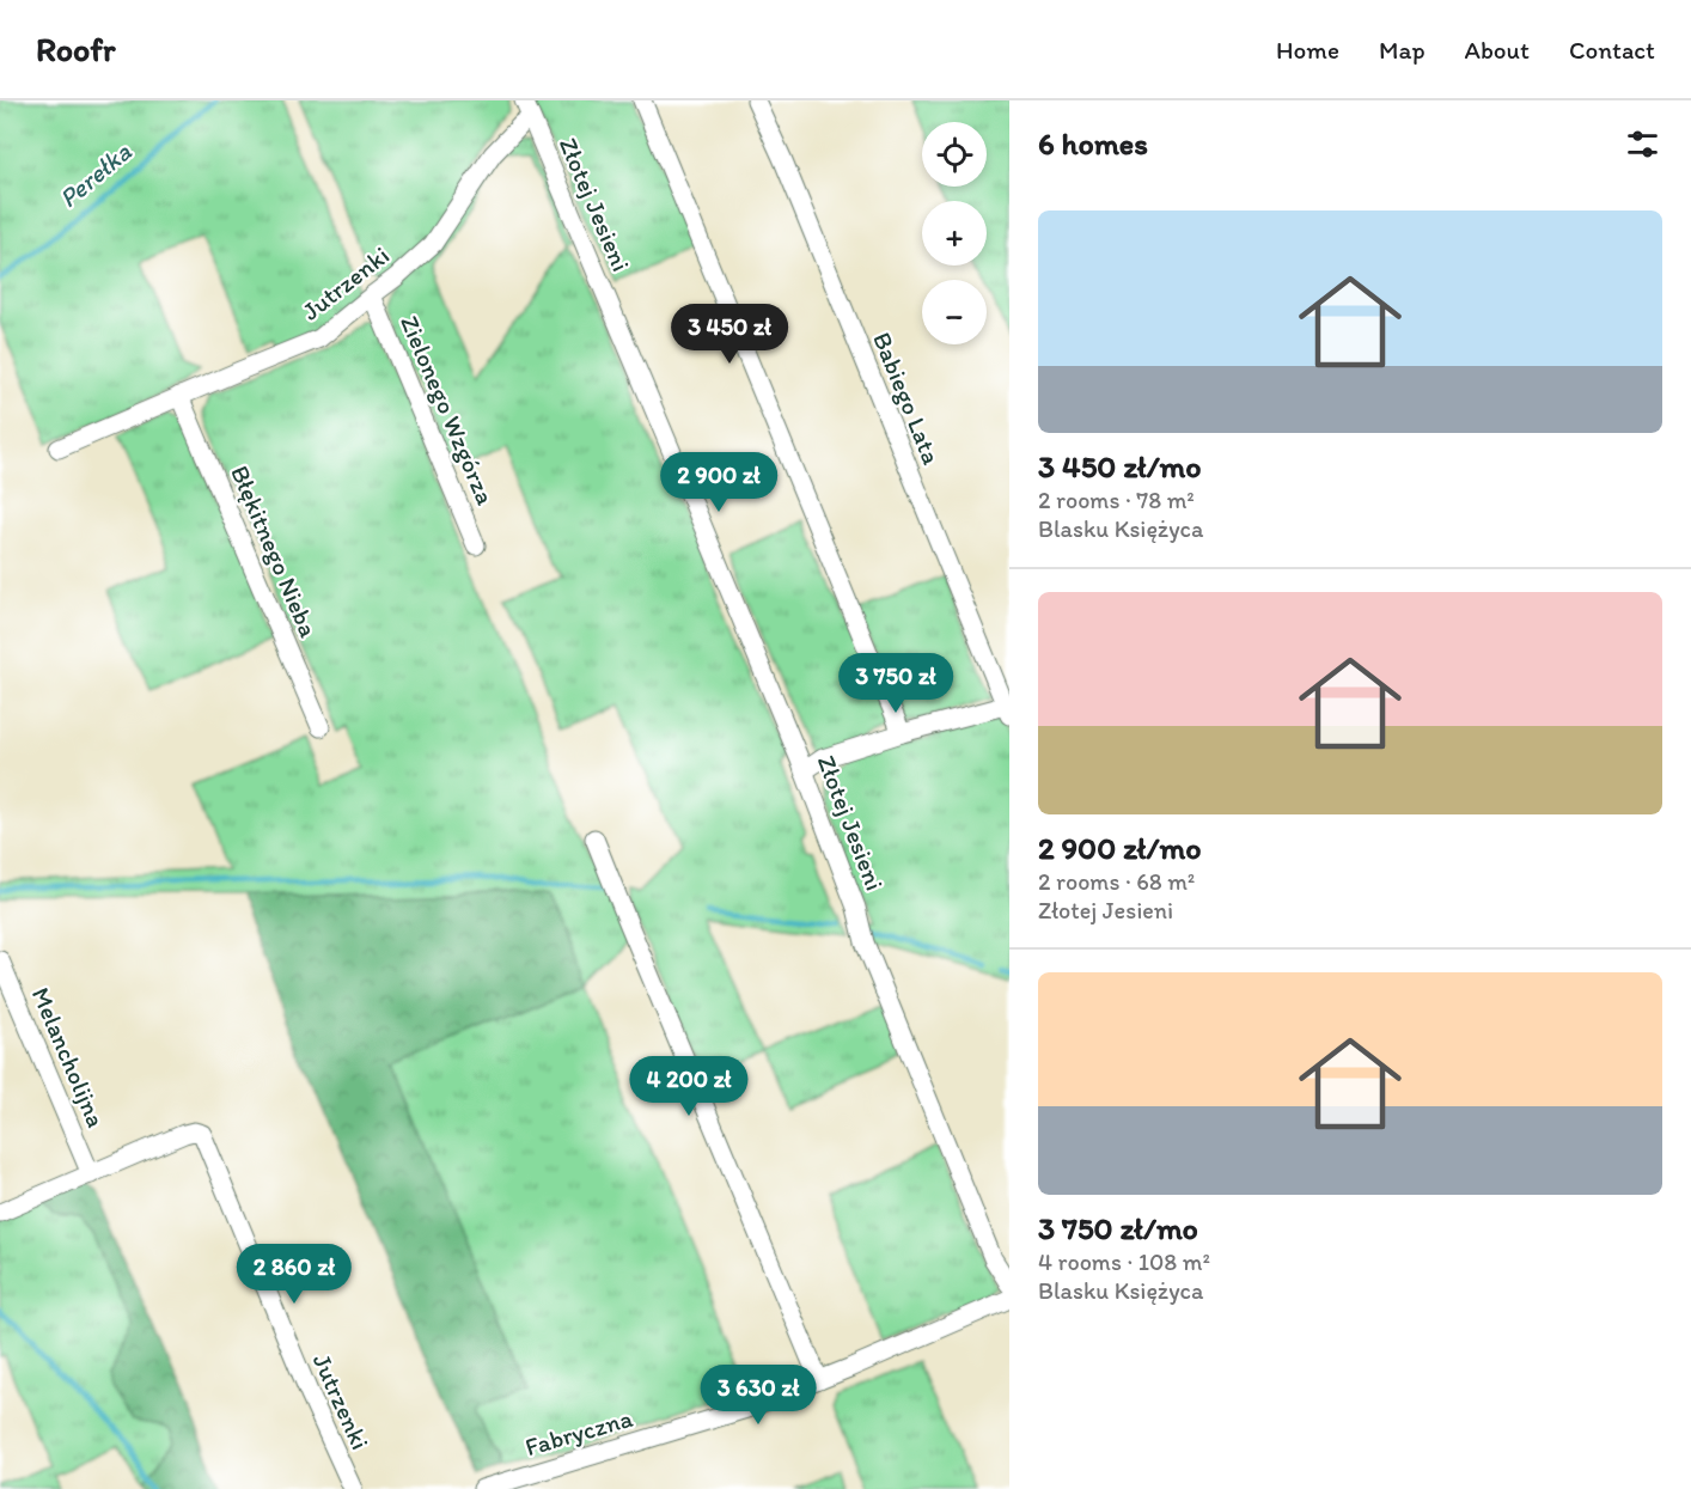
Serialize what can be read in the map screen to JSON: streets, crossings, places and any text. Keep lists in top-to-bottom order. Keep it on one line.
{"streets":{"street":["Złotej Jesieni","Jutrzenki","Babiego Lata","Zielonego Wzgórza","Błękitnego Nieba","Melancholijna","Fabryczna"]},"crossings":[["Złotej Jesieni","Jutrzenki"],["Jutrzenki","Zielonego Wzgórza"],["Jutrzenki","Błękitnego Nieba"],["Jutrzenki","Melancholijna"]],"water":["Perełka"],"page":{"header":"Roofr","nav":["Home","Map","About","Contact"],"heading":"6 homes","map_buttons":["+","−"],"list":[{"name":"3 450 zł/mo","note":"2 rooms · 78 m² · Blasku Księżyca"},{"name":"2 900 zł/mo","note":"2 rooms · 68 m² · Złotej Jesieni"},{"name":"3 750 zł/mo","note":"4 rooms · 108 m² · Blasku Księżyca"}],"price":["3 450 zł","2 900 zł","3 750 zł","4 200 zł","2 860 zł","3 630 zł"]}}
